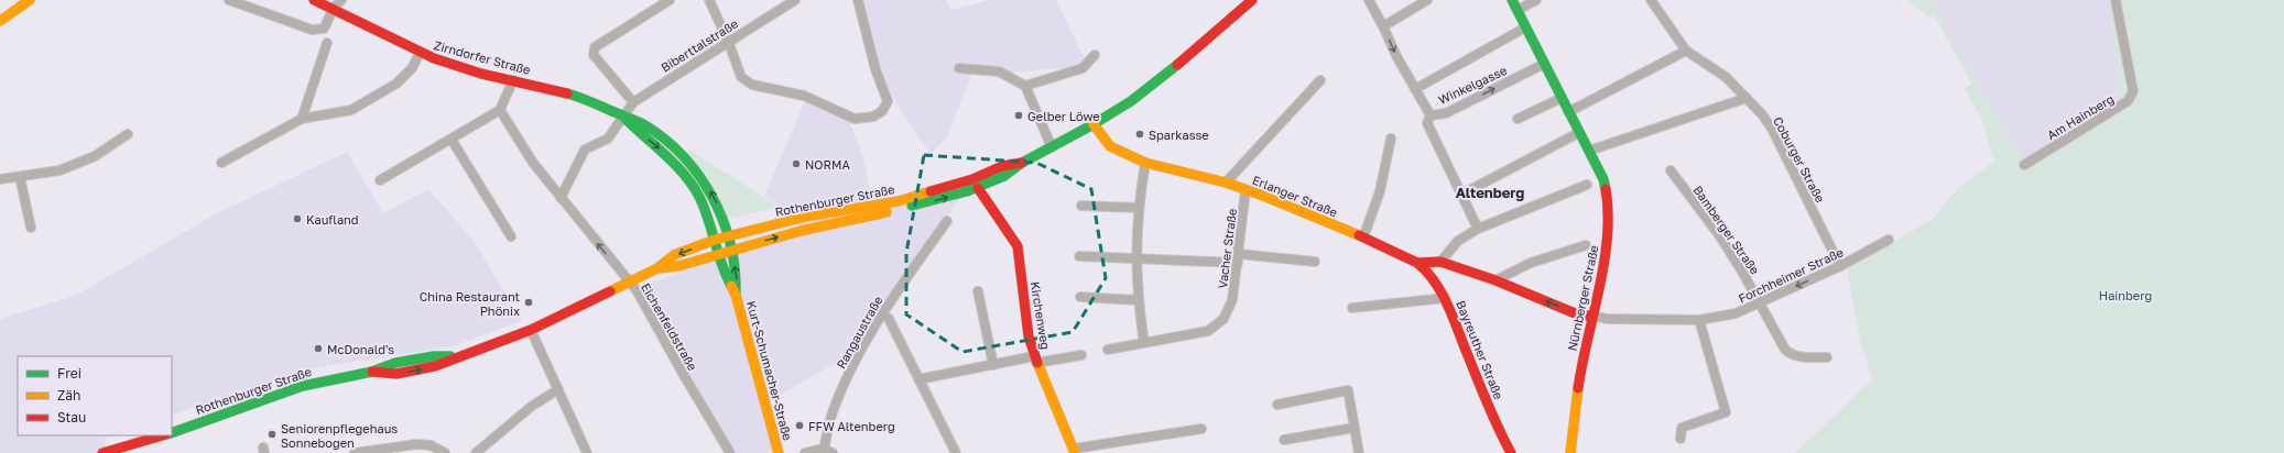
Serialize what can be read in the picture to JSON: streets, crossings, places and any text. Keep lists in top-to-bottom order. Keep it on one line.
{"streets":{"main road":["Zirndorfer Straße","Erlanger Straße","Rothenburger Straße","Nürnberger Straße","Kirchenweg","Bayreuther Straße","Kurt-Schumacher-Straße"],"street":["Biberttalstraße","Winkelgasse","Am Hainberg","Coburger Straße","Bamberger Straße","Vacher Straße","Forchheimer Straße","Eichenfeldstraße","Rangaustraße"]},"crossings":[["Biberttalstraße","Zirndorfer Straße"],["Zirndorfer Straße","Rothenburger Straße"],["Zirndorfer Straße","Kurt-Schumacher-Straße"],["Winkelgasse","Nürnberger Straße"],["Coburger Straße","Forchheimer Straße"],["Erlanger Straße","Rothenburger Straße"],["Erlanger Straße","Vacher Straße"],["Erlanger Straße","Forchheimer Straße"],["Erlanger Straße","Nürnberger Straße"],["Erlanger Straße","Bayreuther Straße"],["Rothenburger Straße","Kirchenweg"],["Rothenburger Straße","Eichenfeldstraße"],["Rothenburger Straße","Kurt-Schumacher-Straße"],["Bamberger Straße","Forchheimer Straße"],["Forchheimer Straße","Nürnberger Straße"]],"districts":["Altenberg"],"parks":["Hainberg"],"places":["Gelber Löwe","Sparkasse","NORMA","Kaufland","China Restaurant Phönix","McDonald's","FFW Altenberg","Seniorenpflegehaus Sonnebogen"],"legend":["Frei","Zäh","Stau"]}
